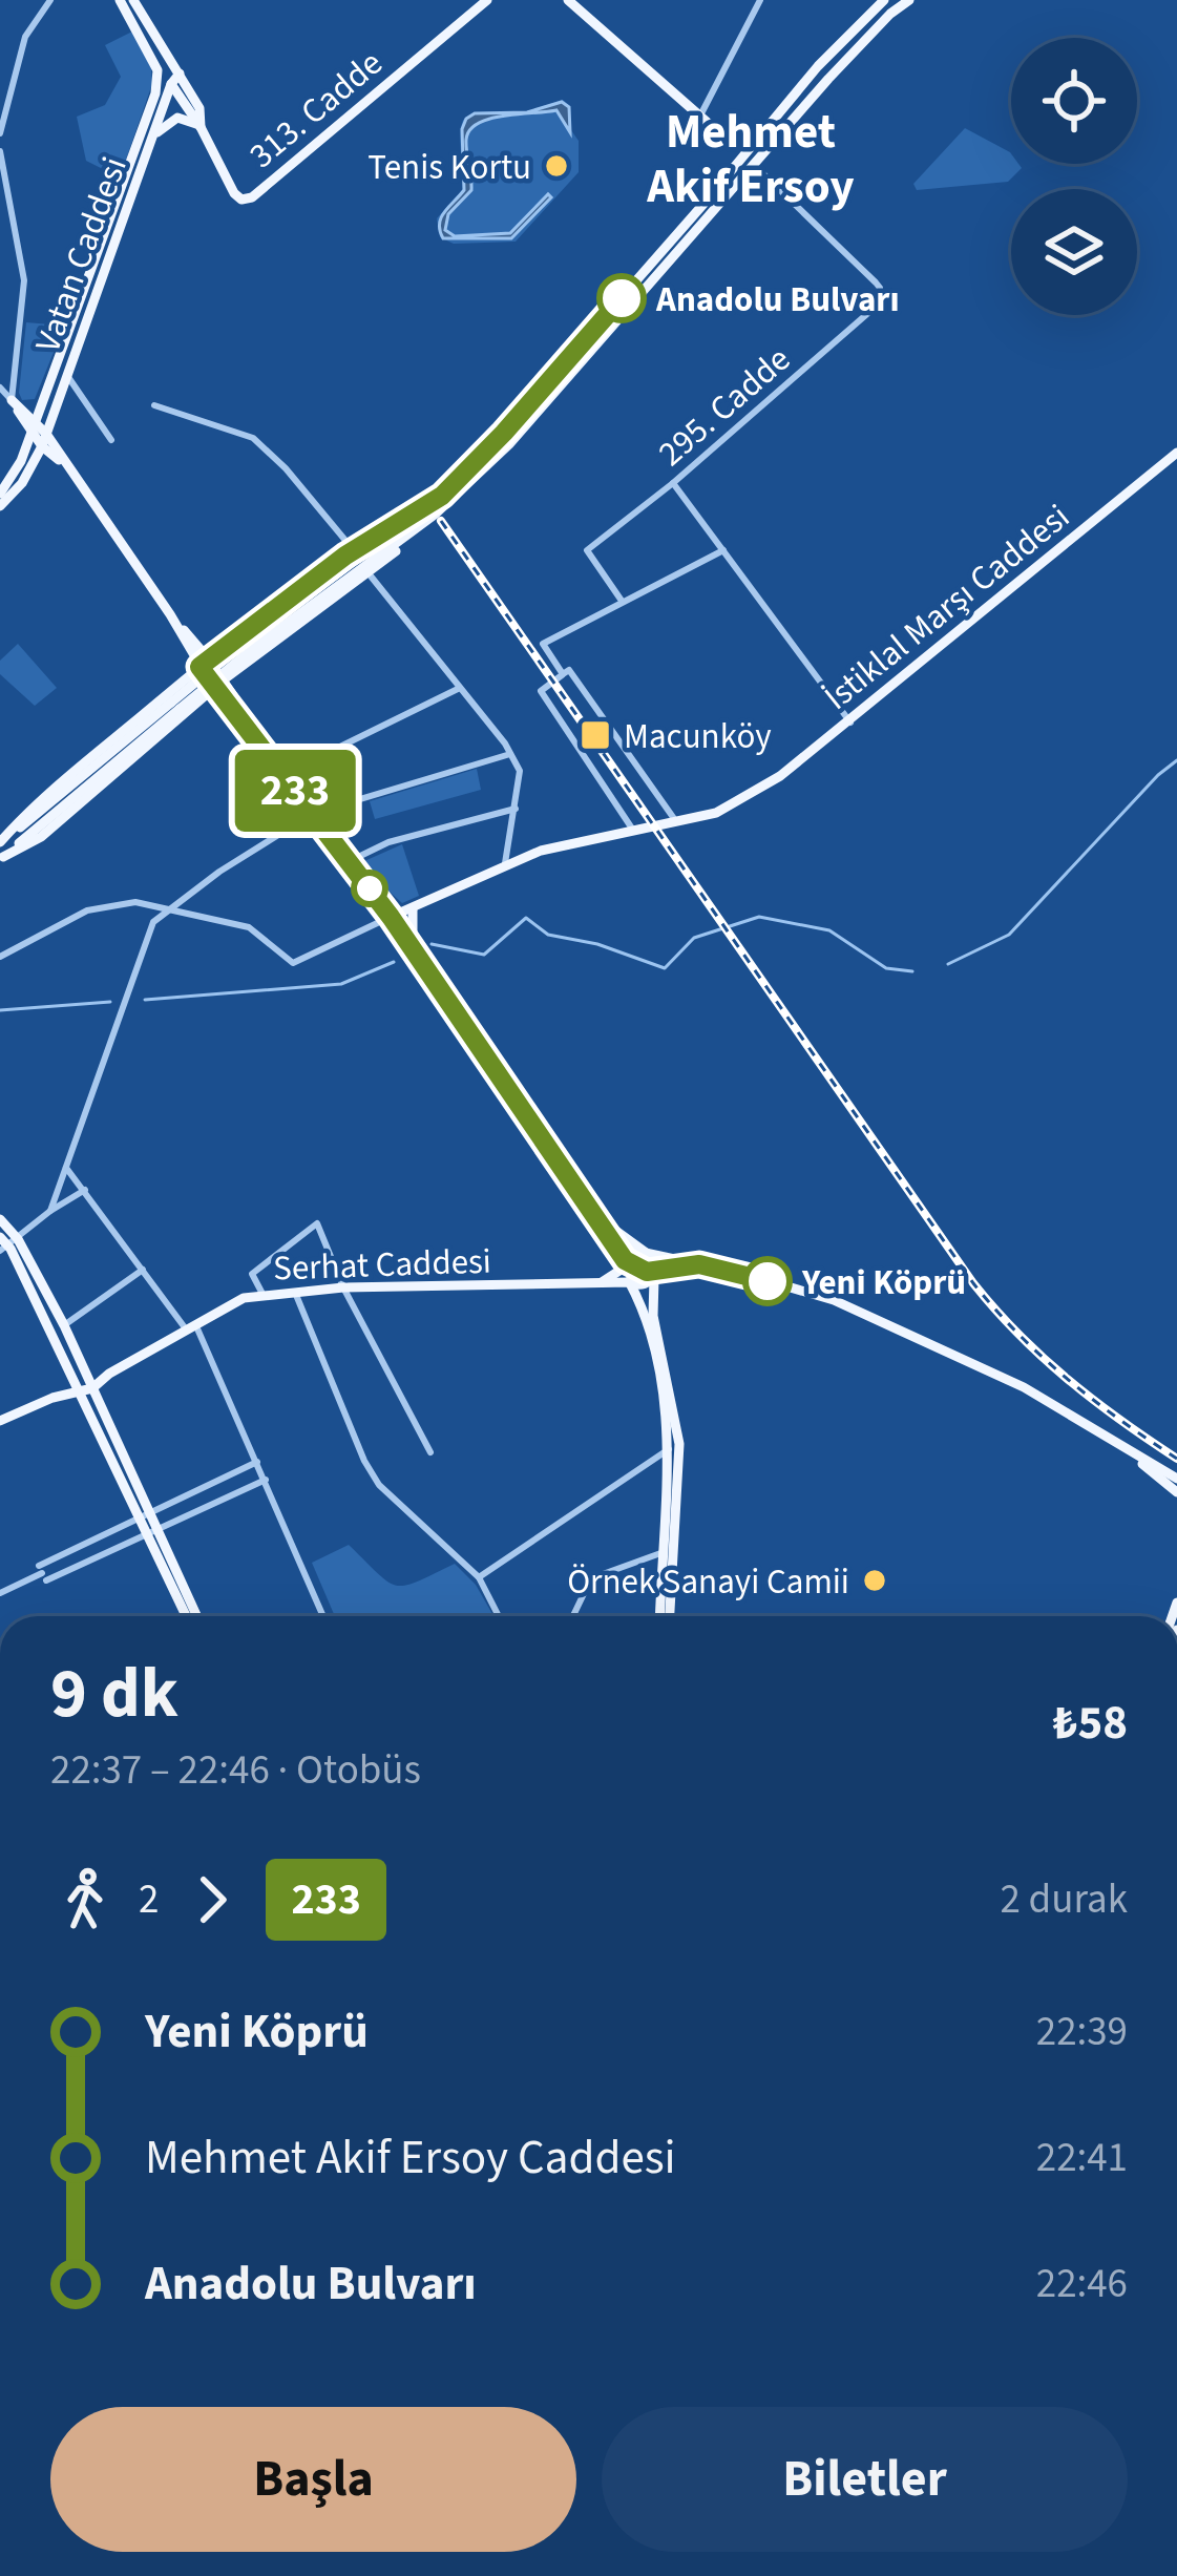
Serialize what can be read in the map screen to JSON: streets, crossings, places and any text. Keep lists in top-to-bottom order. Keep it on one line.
{"streets":{"main road":["313. Cadde","Vatan Caddesi","İstiklal Marşı Caddesi","Serhat Caddesi"],"street":["295. Cadde"]},"crossings":[["313. Cadde","Vatan Caddesi"]],"districts":["Mehmet Akif Ersoy"],"places":{"other":["Tenis Kortu","Anadolu Bulvarı","Yeni Köprü","Örnek Sanayi Camii"],"transit":["Macunköy"]},"lines":["bus line 233"],"page":{"on_map":"233","heading":["9 dk","22:37 – 22:46 · Otobüs","₺58"],"legs":["2","233","2 durak"],"list":[{"name":"Yeni Köprü","value":"22:39"},{"name":"Mehmet Akif Ersoy Caddesi","value":"22:41"},{"name":"Anadolu Bulvarı","value":"22:46"}],"buttons":["Başla","Biletler"]}}
